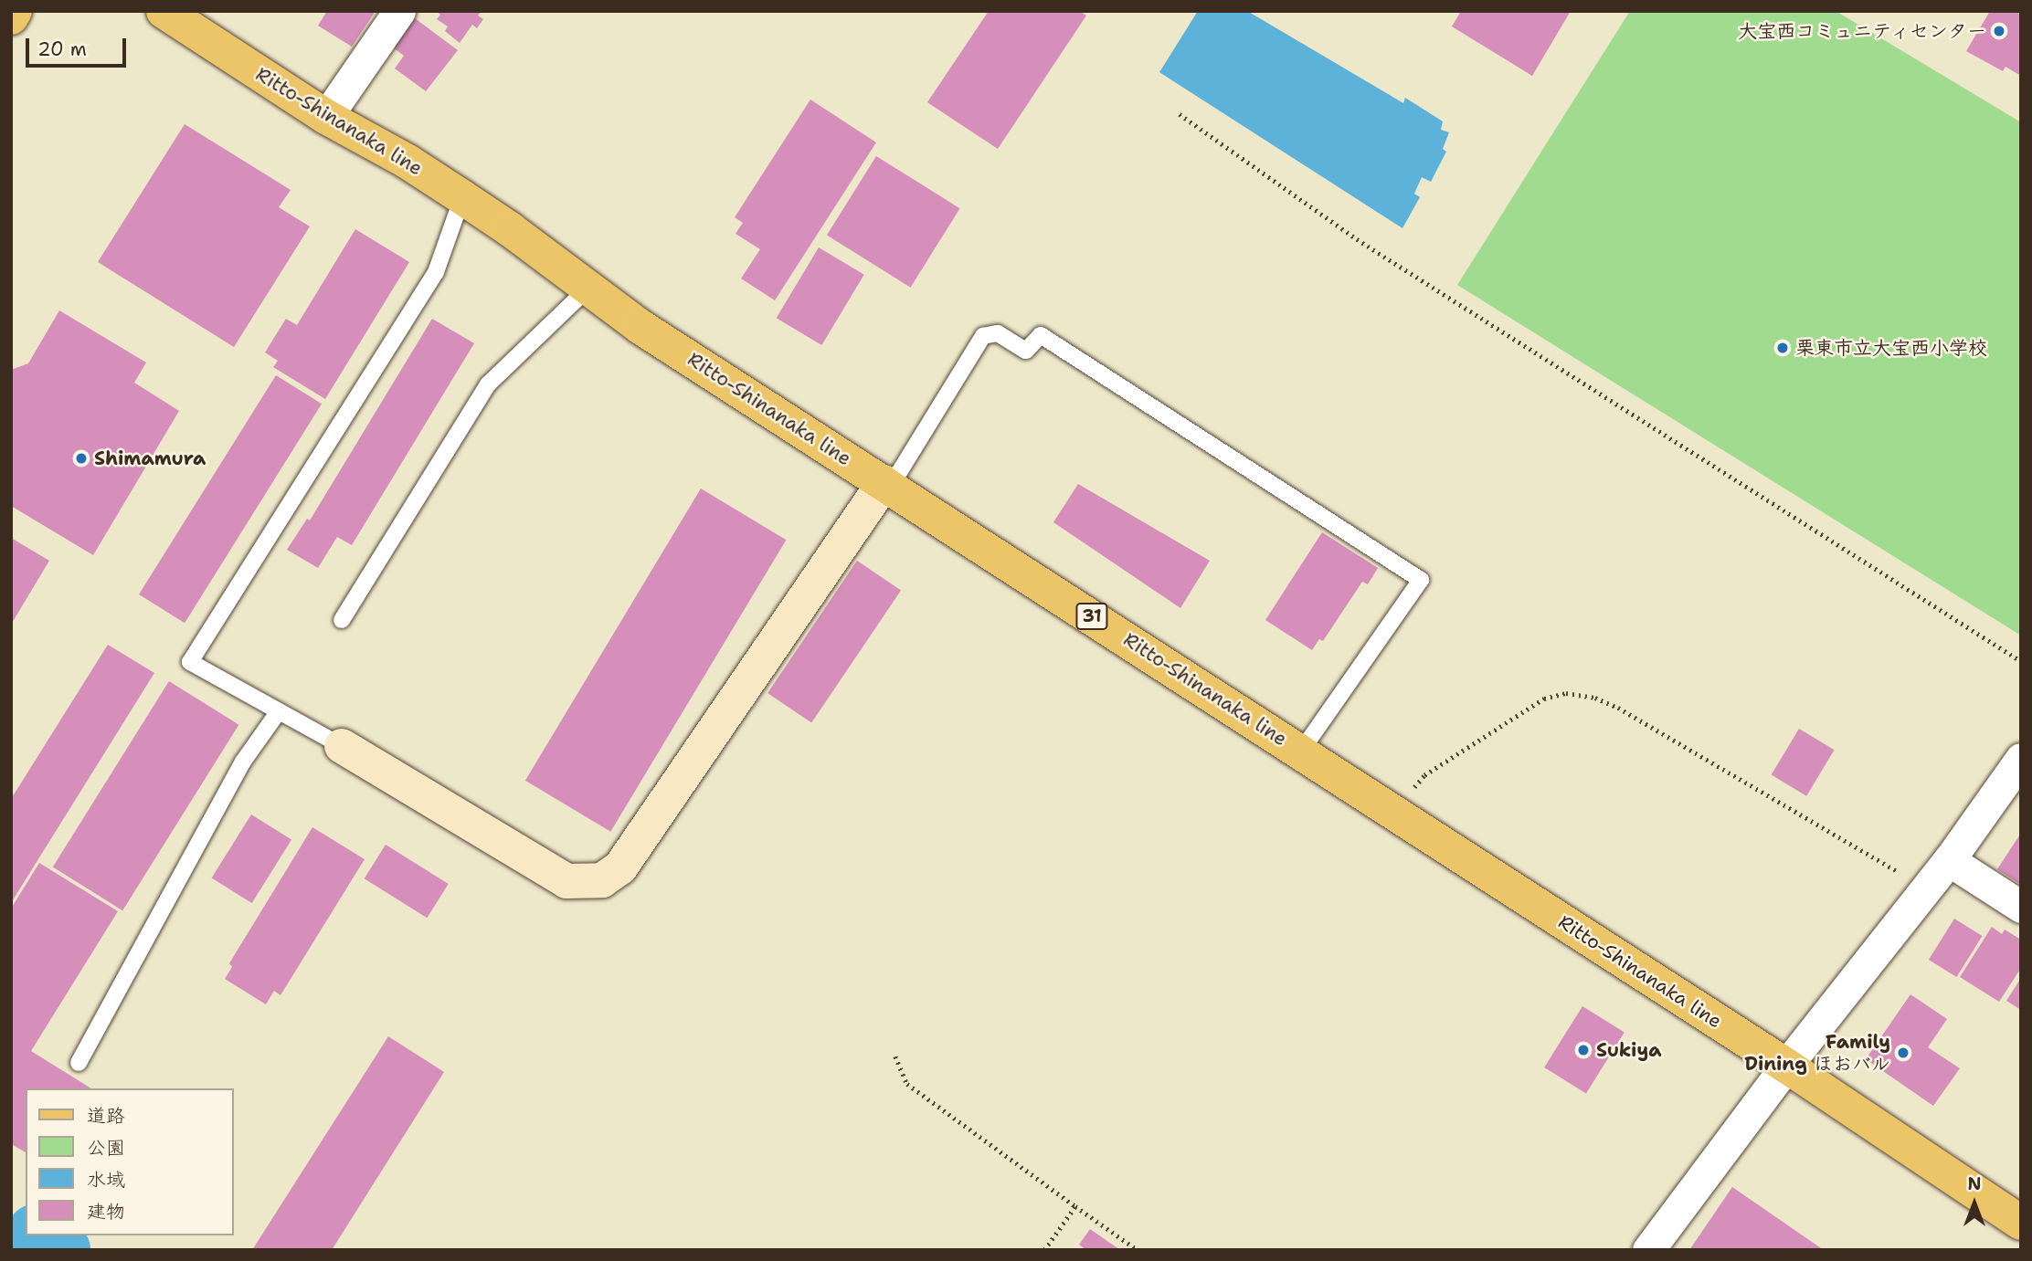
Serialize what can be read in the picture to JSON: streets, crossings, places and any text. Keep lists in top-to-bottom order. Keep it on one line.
{"streets":{"main road":["Ritto-Shinanaka line","31"]},"places":["大宝西コミュニティセンター","栗東市立大宝西小学校","Shimamura","Sukiya","Family Dining ほおバル"],"legend":["道路","公園","水域","建物"],"scale_bar":"20 m","north":"top"}
